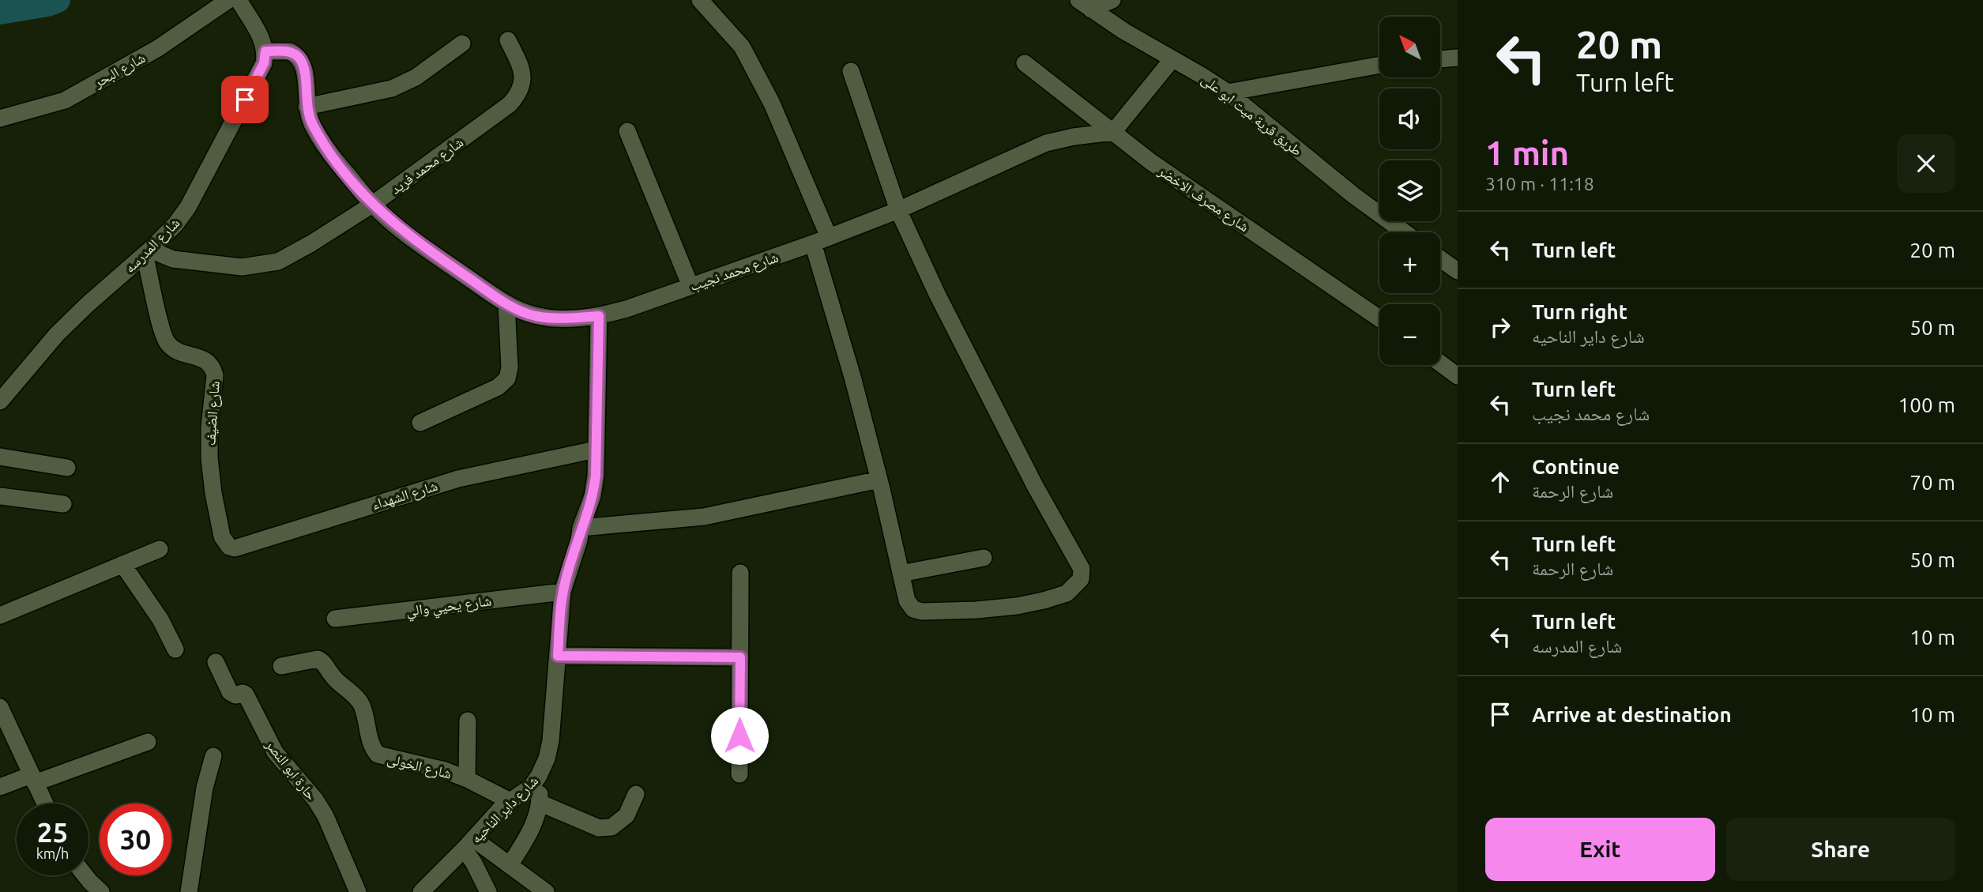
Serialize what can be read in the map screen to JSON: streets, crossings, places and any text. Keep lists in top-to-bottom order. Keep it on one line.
{"streets":{"street":["شارع البحر","طريق قرية ميت ابو على","شارع محمد فريد","شارع مصرف الاخضر","شارع المدرسه","شارع محمد نجيب","شارع الضيف","شارع الشهداء","شارع يحيي والي","شارع الخولى","حارة ابو النصر","شارع داير الناحيه"]},"crossings":[["شارع محمد فريد","شارع المدرسه"],["شارع محمد فريد","شارع محمد نجيب"],["شارع محمد فريد","شارع الضيف"],["شارع مصرف الاخضر","شارع محمد نجيب"],["شارع المدرسه","شارع محمد نجيب"],["شارع المدرسه","شارع الضيف"],["شارع محمد نجيب","شارع داير الناحيه"],["شارع الضيف","شارع الشهداء"],["شارع الشهداء","شارع داير الناحيه"],["شارع يحيي والي","شارع داير الناحيه"],["شارع الخولى","شارع داير الناحيه"]],"north":"top left","page":{"turn":["20 m","Turn left"],"map_buttons":["+","−"],"heading":["1 min","310 m · 11:18"],"list":[{"name":"Turn left","value":"20 m"},{"name":"Turn right","note":"شارع داير الناحيه","value":"50 m"},{"name":"Turn left","note":"شارع محمد نجيب","value":"100 m"},{"name":"Continue","note":"شارع الرحمة","value":"70 m"},{"name":"Turn left","note":"شارع الرحمة","value":"50 m"},{"name":"Turn left","note":"شارع المدرسه","value":"10 m"},{"name":"Arrive at destination","value":"10 m"}],"speed":"25 km/h","limit":"30","buttons":["Exit","Share"]}}
